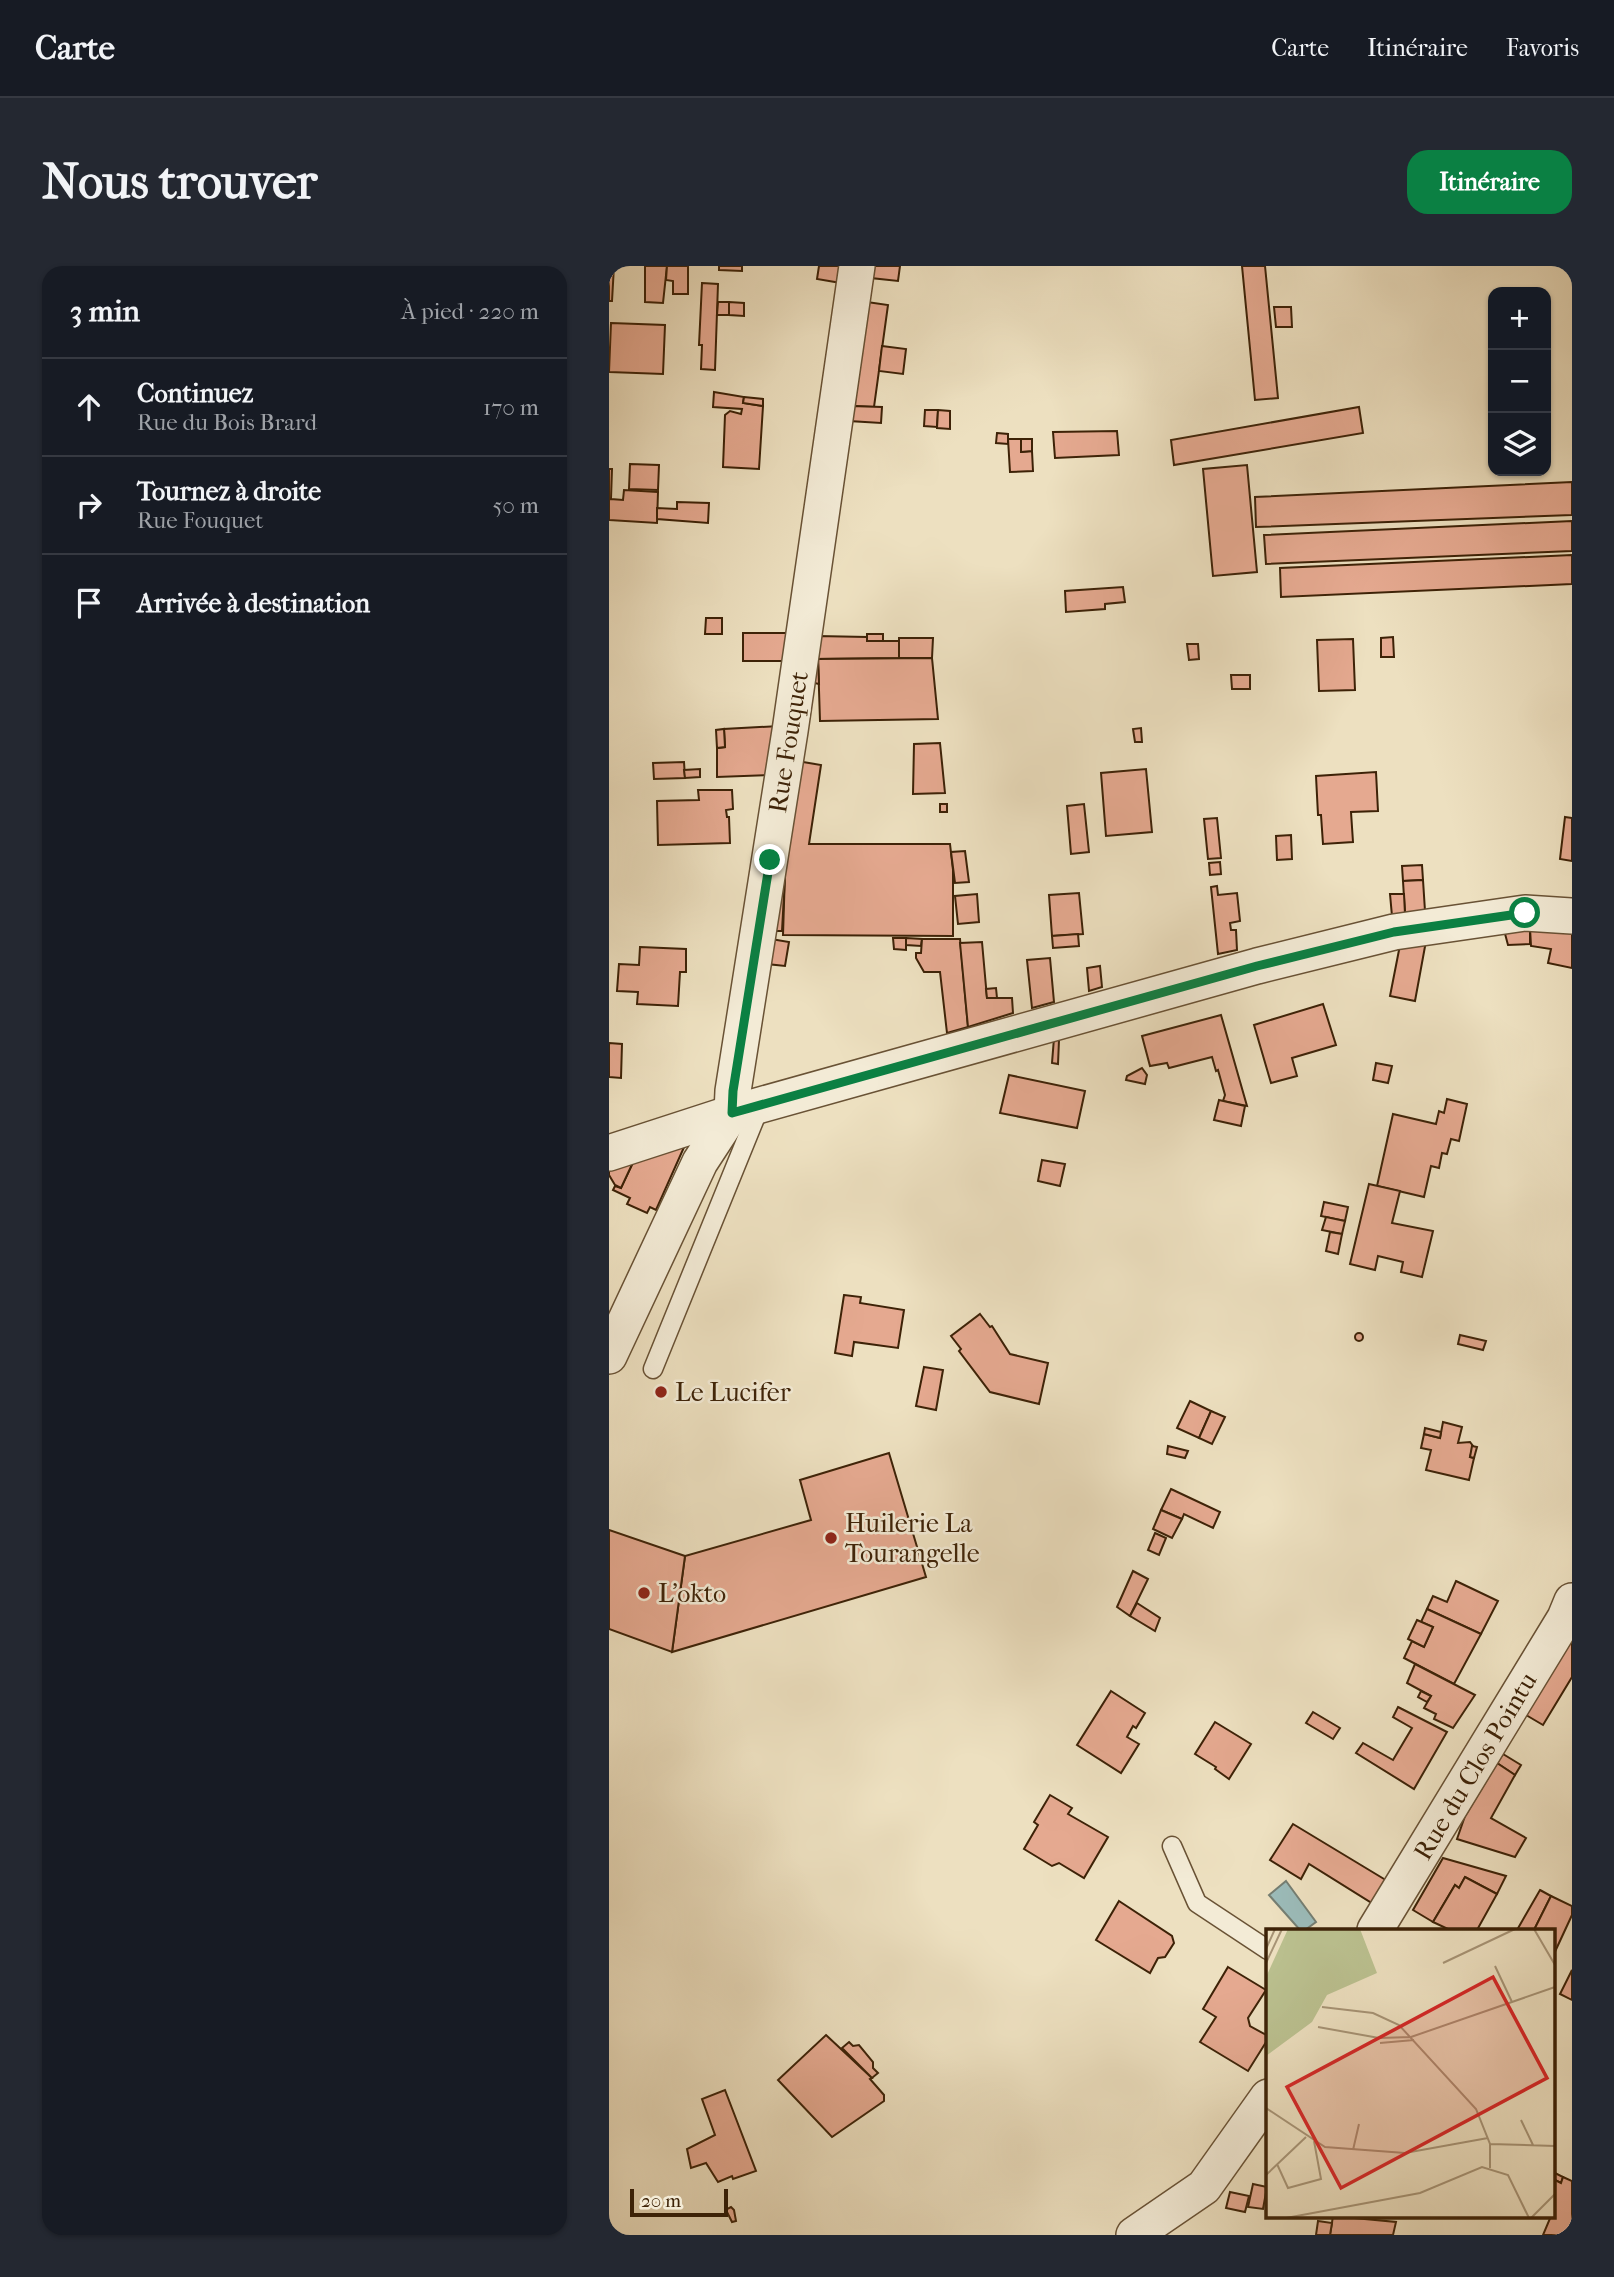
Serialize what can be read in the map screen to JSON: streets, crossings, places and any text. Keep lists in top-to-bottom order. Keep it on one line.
{"streets":{"street":["Rue Fouquet","Rue du Clos Pointu"]},"places":["Le Lucifer","Huilerie La Tourangelle","L'okto"],"scale_bar":"20 m","page":{"header":"Carte","nav":["Carte","Itinéraire","Favoris"],"buttons":"Itinéraire","title":"Nous trouver","heading":["3 min","À pied · 220 m"],"map_buttons":["+","−"],"list":[["Continuez","Rue du Bois Brard","170 m"],["Tournez à droite","Rue Fouquet","50 m"],"Arrivée à destination"],"scale":"20 m"}}
